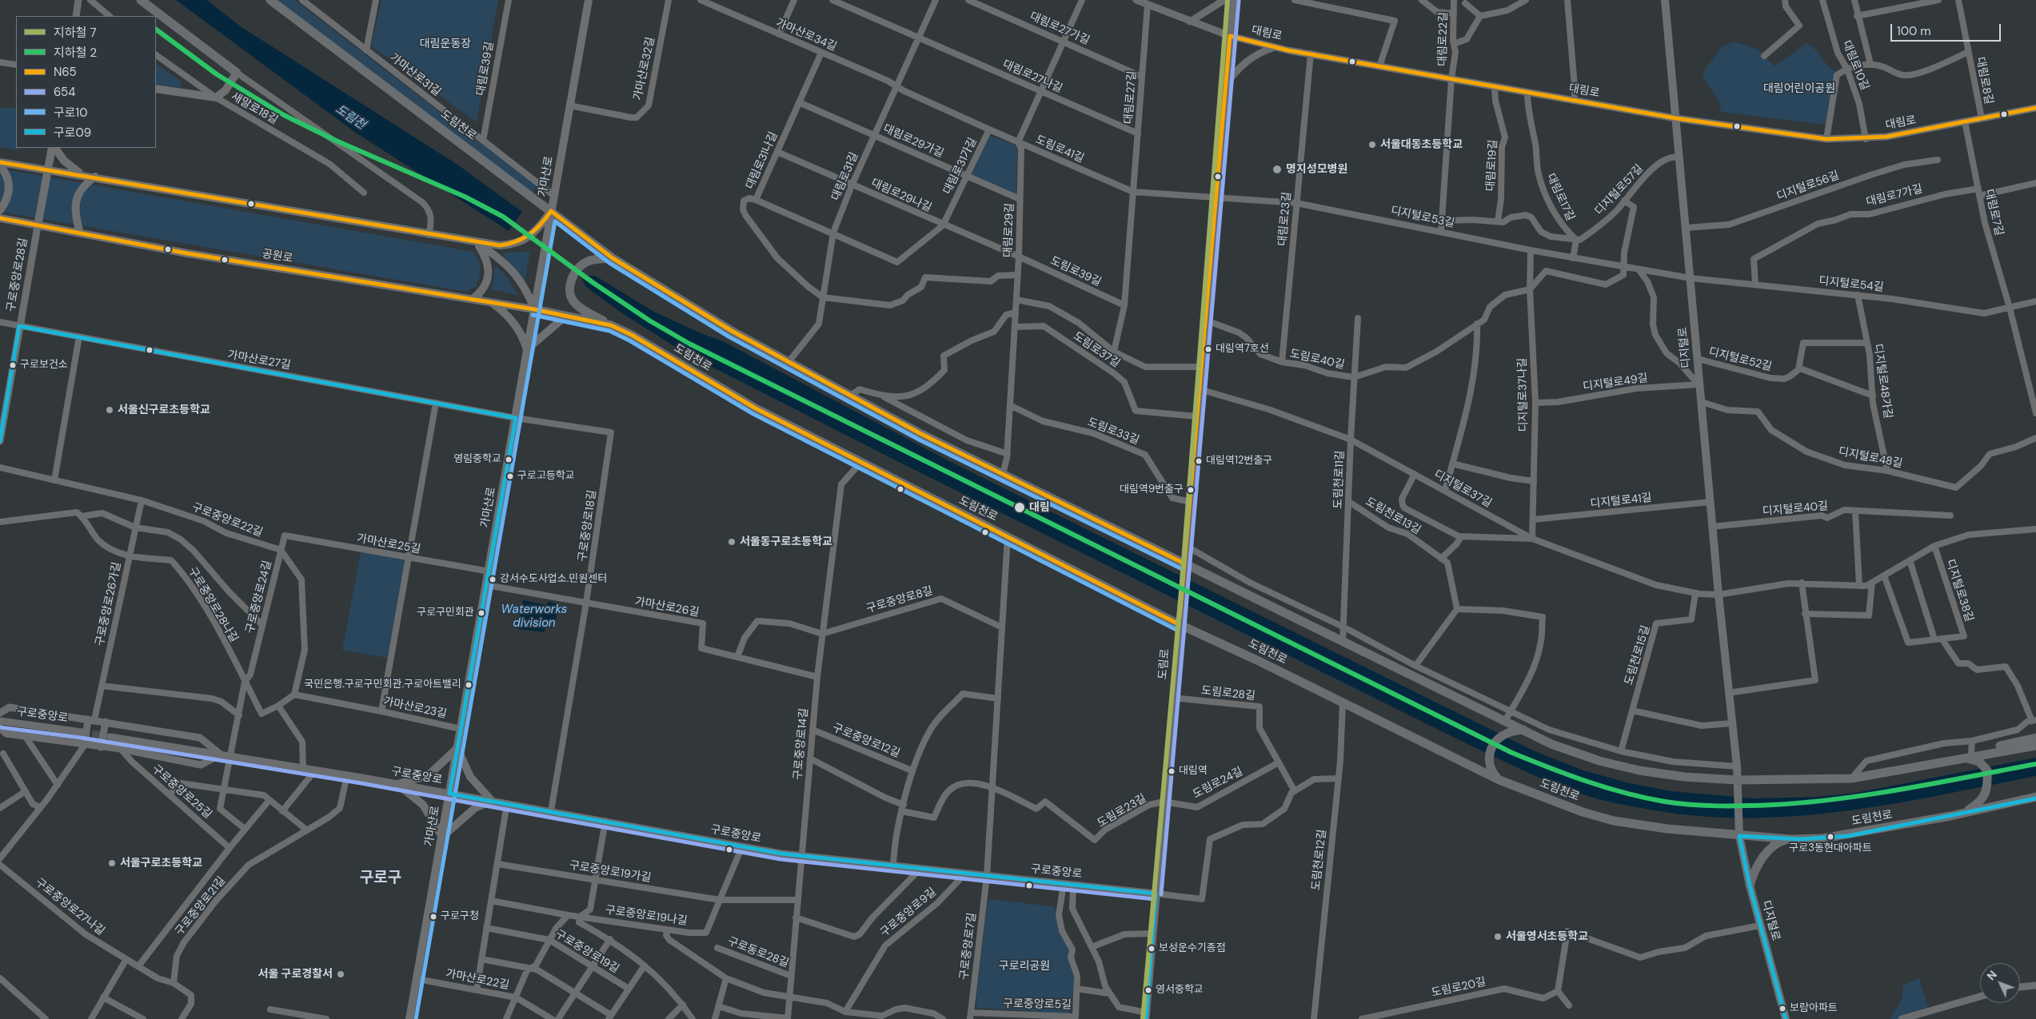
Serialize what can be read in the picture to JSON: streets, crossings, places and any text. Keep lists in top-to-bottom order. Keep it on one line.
{"streets":{"main road":["도림천로","가마산로","공원로","디지털로"],"street":["대림로27가길","대림로","가마산로34길","대림로22길","대림로10길","대림로39길","가마산로32길","가마산로31길","대림로27나길","대림로8길","대림로27길","새말로18길","대림로29가길","도림로41길","대림로31나길","대림로19길","대림로31가길","대림로31길","디지털로56길","디지털로57길","대림로29나길","대림로7가길","대림로17길","대림로7길","디지털로53길","대림로23길","대림로29길","도림로39길","구로중앙로28길","디지털로54길","도림로37길","도림로40길","디지털로52길","가마산로27길","디지털로48가길","디지털로49길","디지털로37나길","도림로33길","디지털로48길","도림천로11길","디지털로37길","디지털로41길","디지털로40길","도림천로13길","구로중앙로22길","구로중앙로18길","가마산로25길","디지털로38길","구로중앙로24길","구로중앙로8길","구로중앙로26가길","구로중앙로28나길","가마산로26길","도림천로15길","도림로","도림로28길","가마산로23길","구로중앙로","구로중앙로12길","구로중앙로14길","도림로24길","구로중앙로25길","도림로23길","도림천로12길","구로중앙로19가길","구로중앙로21길","구로중앙로27나길","구로중앙로9길","구로중앙로19나길","구로중앙로7길","구로중앙로19길","구로동로28길","가마산로22길","도림로20길","구로중앙로5길"]},"crossings":[["대림로27가길","대림로27길"],["대림로","대림로22길"],["대림로","대림로10길"],["대림로","대림로8길"],["대림로","대림로27길"],["대림로","대림로19길"],["대림로","대림로17길"],["대림로","대림로7길"],["대림로","대림로23길"],["대림로","디지털로"],["대림로","도림로"],["가마산로34길","도림로41길"],["가마산로34길","대림로31나길"],["가마산로34길","대림로31길"],["대림로22길","디지털로53길"],["대림로39길","가마산로31길"],["가마산로32길","가마산로"],["가마산로31길","가마산로"],["대림로27나길","대림로27길"],["대림로27나길","대림로31길"],["대림로27길","도림로41길"],["도림천로","가마산로"],["도림천로","대림로31길"],["도림천로","대림로29길"],["도림천로","공원로"],["도림천로","디지털로"],["도림천로","도림천로11길"],["도림천로","도림로"],["도림천로","구로중앙로14길"],["도림천로","도림천로12길"],["대림로29가길","대림로31나길"],["대림로29가길","대림로31가길"],["대림로29가길","대림로31길"],["대림로29가길","대림로29길"],["도림로41길","대림로31가길"],["도림로41길","디지털로53길"],["도림로41길","대림로29길"],["도림로41길","도림로"],["대림로31나길","대림로31가길"],["대림로31나길","대림로31길"],["대림로31나길","대림로29나길"],["대림로31가길","대림로31길"],["대림로31가길","대림로29나길"],["가마산로","공원로"],["가마산로","가마산로27길"],["가마산로","구로중앙로18길"],["가마산로","가마산로25길"],["가마산로","가마산로26길"],["가마산로","가마산로23길"],["가마산로","구로중앙로"],["가마산로","가마산로22길"],["대림로31길","대림로29나길"],["디지털로56길","디지털로"],["디지털로57길","대림로17길"],["디지털로57길","디지털로"],["대림로29나길","대림로29길"],["대림로29나길","도림로39길"],["대림로7가길","대림로7길"],["대림로7가길","디지털로54길"],["대림로7길","디지털로54길"],["디지털로53길","대림로23길"],["디지털로53길","디지털로54길"],["디지털로53길","디지털로"],["디지털로53길","디지털로37나길"],["디지털로53길","도림로"],["대림로23길","도림로40길"],["대림로29길","도림로39길"],["대림로29길","도림로37길"],["대림로29길","도림로33길"],["공원로","구로중앙로28길"],["구로중앙로28길","가마산로27길"],["디지털로54길","디지털로"],["디지털로54길","디지털로48가길"],["디지털로","디지털로52길"],["디지털로","디지털로49길"],["디지털로","디지털로48길"],["디지털로","디지털로37길"],["디지털로","디지털로41길"],["디지털로","디지털로40길"],["도림로37길","도림로"],["도림로40길","디지털로37나길"],["도림로40길","도림천로11길"],["도림로40길","도림로"],["가마산로27길","구로중앙로18길"],["디지털로48가길","디지털로48길"],["디지털로49길","디지털로37나길"],["디지털로37나길","디지털로37길"],["디지털로37나길","디지털로41길"],["도림로33길","도림로"],["도림천로11길","디지털로37길"],["도림천로11길","도림천로13길"],["디지털로37길","도림천로15길"],["디지털로37길","도림로"],["구로중앙로22길","구로중앙로24길"],["구로중앙로22길","구로중앙로26가길"],["구로중앙로18길","가마산로26길"],["구로중앙로18길","구로중앙로"],["가마산로25길","구로중앙로24길"],["구로중앙로24길","구로중앙로28나길"],["구로중앙로24길","구로중앙로"],["구로중앙로8길","구로중앙로14길"],["구로중앙로26가길","구로중앙로28나길"],["가마산로26길","구로중앙로14길"],["도림로","도림로28길"],["도림로","구로중앙로"],["도림로","도림로24길"],["도림로","도림로23길"],["도림로28길","도림로24길"],["구로중앙로","구로중앙로14길"],["구로중앙로","구로중앙로21길"],["구로중앙로","구로중앙로9길"],["구로중앙로","구로중앙로19나길"],["구로중앙로","구로중앙로7길"],["구로중앙로","구로동로28길"],["구로중앙로","구로중앙로5길"],["구로중앙로12길","구로중앙로14길"],["구로중앙로14길","구로동로28길"],["도림로24길","도림로23길"],["구로중앙로25길","구로중앙로21길"],["구로중앙로19가길","구로중앙로19나길"],["구로중앙로21길","구로중앙로27나길"],["구로중앙로7길","구로중앙로5길"]],"districts":["구로구"],"water":["도림천","Waterworks division"],"parks":["대림운동장","대림어린이공원","구로리공원"],"places":["서울대동초등학교","명지성모병원","대림역7호선","구로보건소","서울신구로초등학교","영림중학교","대림역12번출구","구로고등학교","대림역9번출구","대림","서울동구로초등학교","강서수도사업소.민원센터","구로구민회관","국민은행.구로구민회관.구로아트밸리","대림역","구로3동현대아파트","서울구로초등학교","구로구청","서울영서초등학교","보성운수기종점","서울 구로경찰서","영서중학교","보람아파트"],"lines":["metro line 7","transit line 654","metro line 2","transit line N65","transit line 구로10","transit line 구로09"],"legend":["지하철 7","지하철 2","N65","654","구로10","구로09"],"scale_bar":"100 m","north":"top left"}
